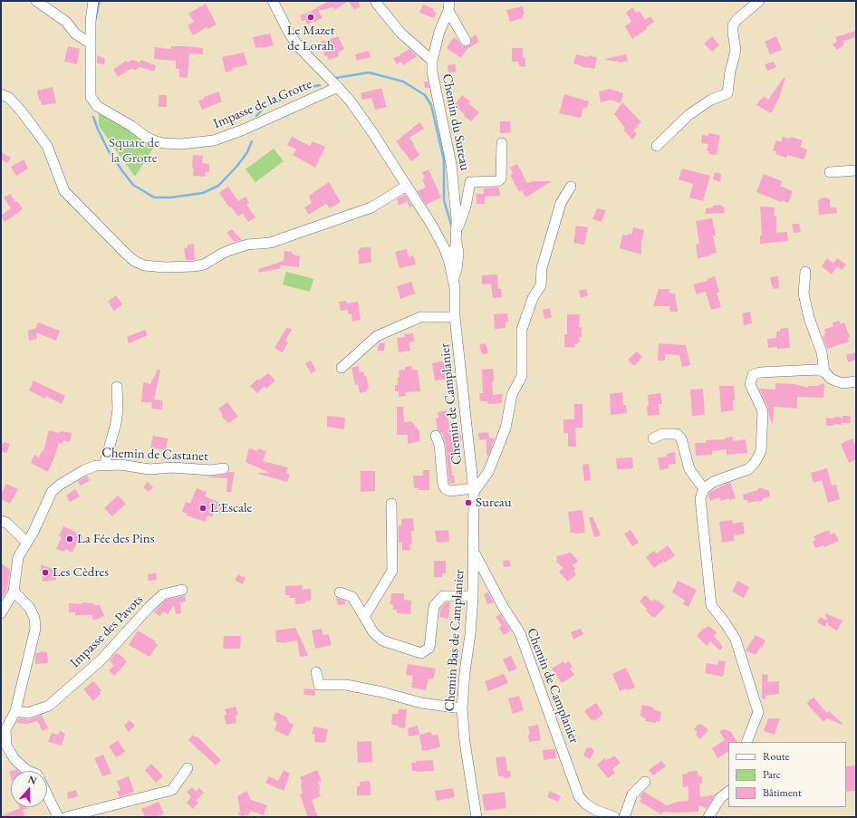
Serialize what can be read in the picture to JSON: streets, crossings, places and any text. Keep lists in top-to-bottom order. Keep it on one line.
{"streets":{"street":["Impasse de la Grotte","Chemin du Sureau","Chemin de Camplanier","Chemin de Castanet","Impasse des Pavots","Chemin Bas de Camplanier"]},"crossings":[["Impasse de la Grotte","Chemin de Camplanier"],["Chemin du Sureau","Chemin de Camplanier"],["Chemin de Camplanier","Chemin Bas de Camplanier"]],"parks":["Square de la Grotte"],"places":["Le Mazet de Lorah","Sureau","L'Escale","La Fée des Pins","Les Cèdres"],"legend":["Route","Parc","Bâtiment"],"north":"top"}
